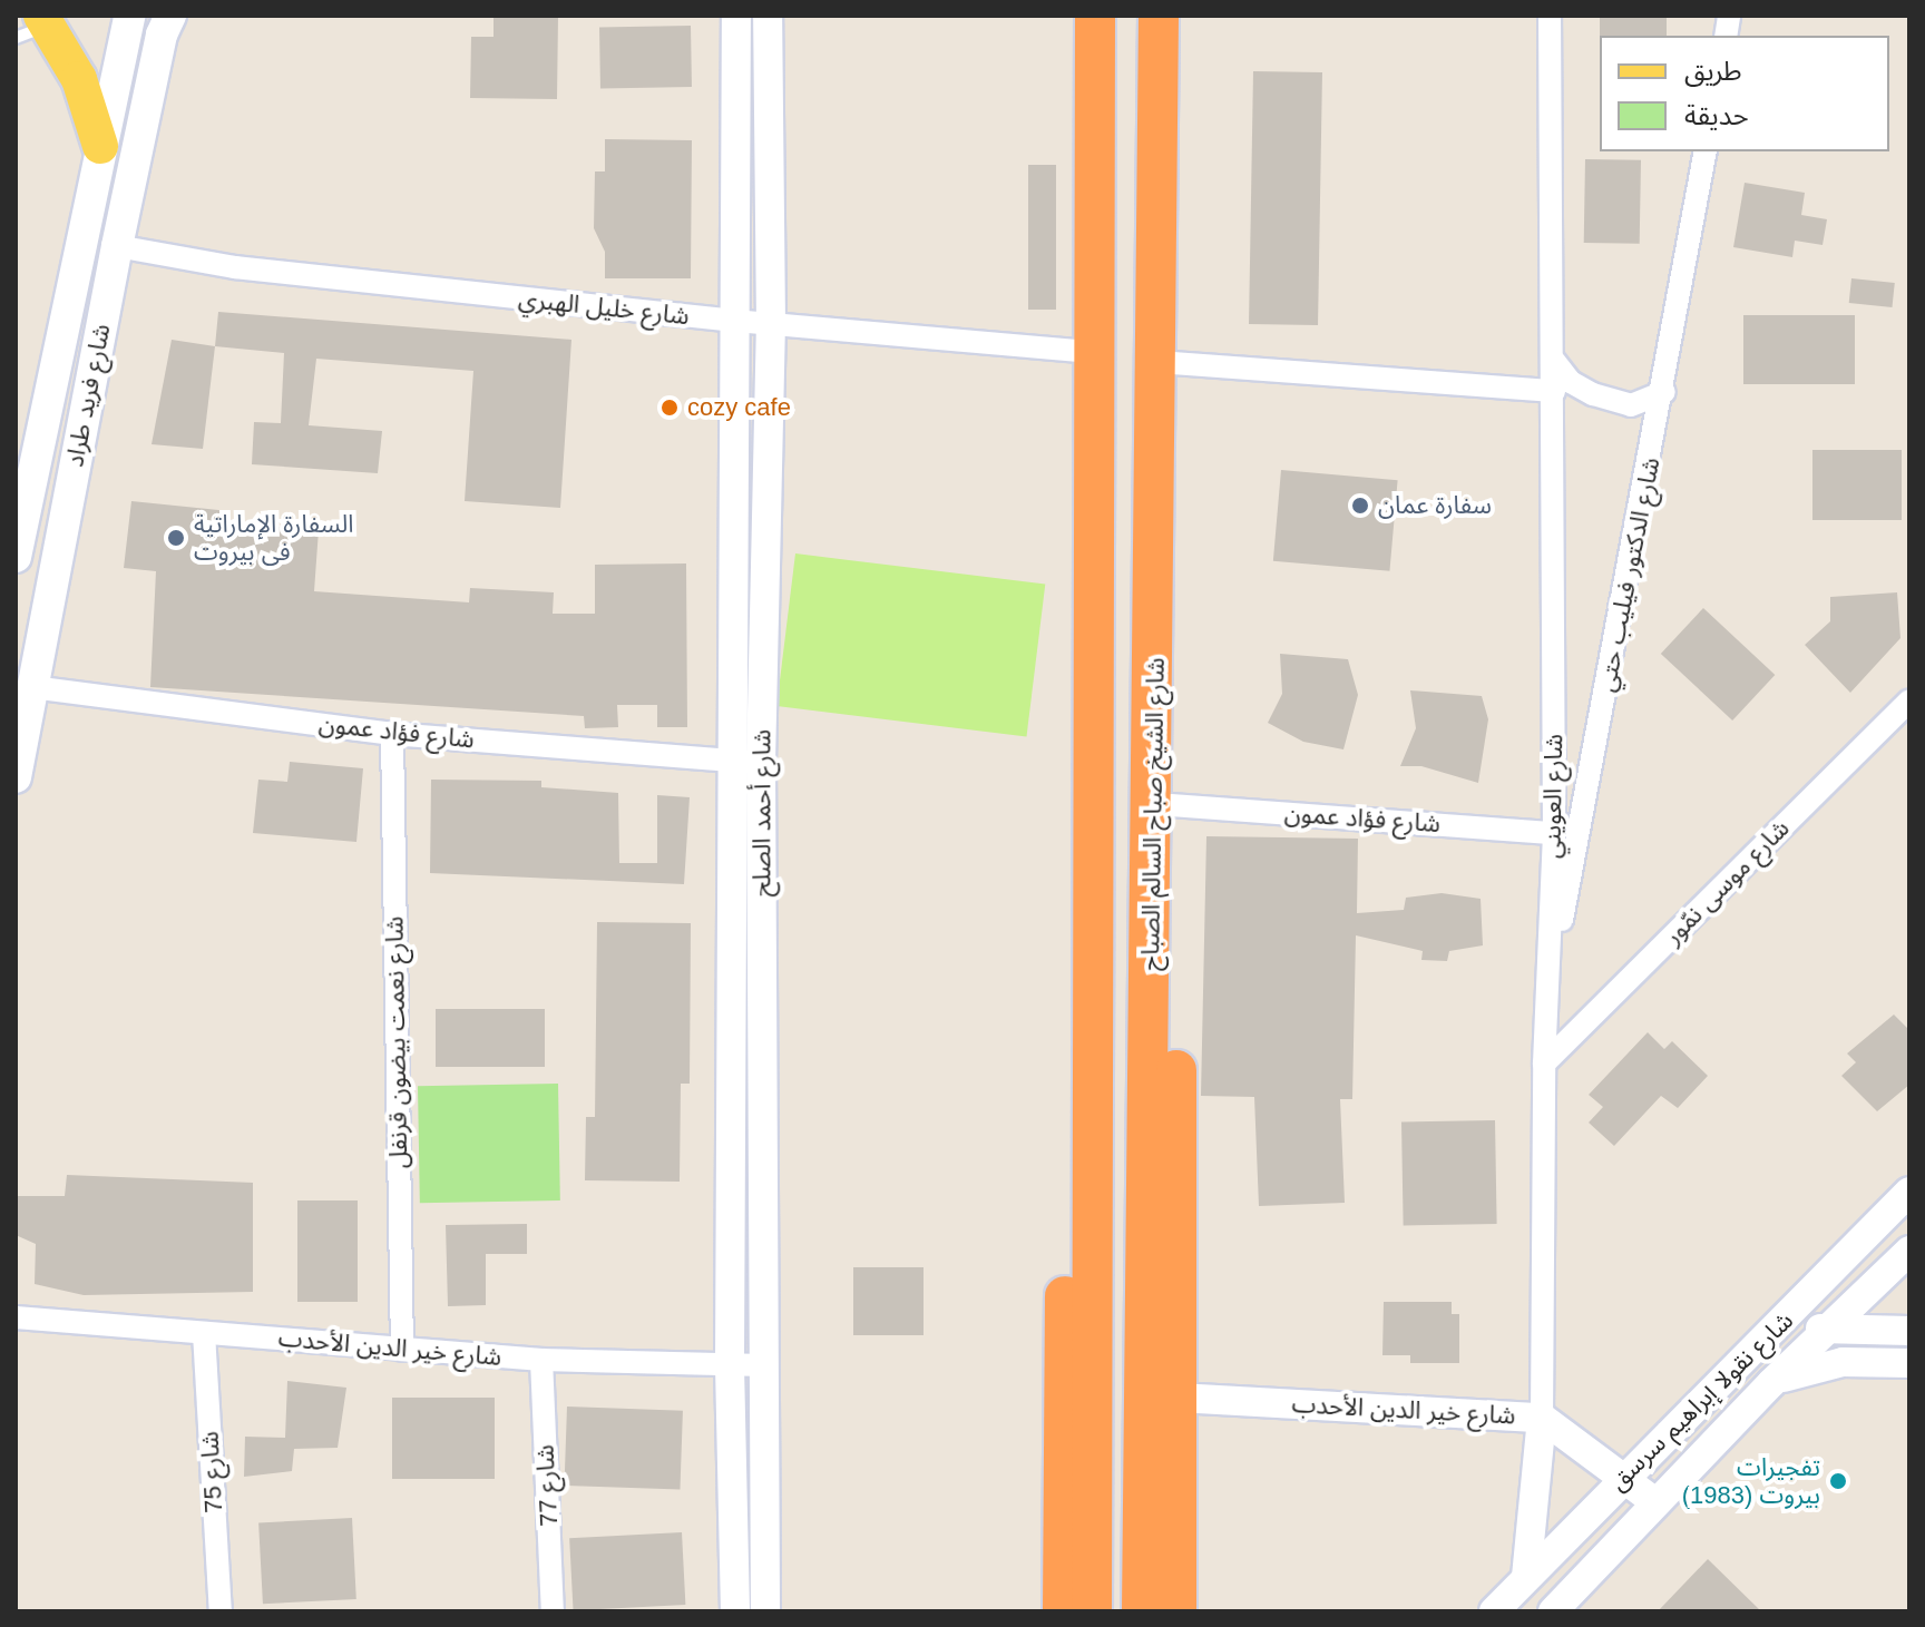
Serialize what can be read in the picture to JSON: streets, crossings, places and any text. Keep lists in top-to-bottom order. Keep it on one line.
{"streets":{"highway":["شارع الشيخ صباح السالم الصباح"],"main road":["شارع فريد طراد"],"street":["شارع خليل الهبري","شارع الدكتور فيليب حتي","شارع فؤاد عمون","شارع العويني","شارع أحمد الصلح","شارع موسى نمّور","شارع نعمت بيضون قرنفل","شارع خير الدين الأحدب","شارع نقولا إبراهيم سرسق","شارع 75","شارع 77"]},"crossings":[["شارع خليل الهبري","شارع فريد طراد"],["شارع خليل الهبري","شارع أحمد الصلح"],["شارع فريد طراد","شارع فؤاد عمون"],["شارع الدكتور فيليب حتي","شارع العويني"],["شارع فؤاد عمون","شارع العويني"],["شارع فؤاد عمون","شارع أحمد الصلح"],["شارع فؤاد عمون","شارع نعمت بيضون قرنفل"],["شارع العويني","شارع موسى نمّور"],["شارع العويني","شارع خير الدين الأحدب"],["شارع العويني","شارع نقولا إبراهيم سرسق"],["شارع أحمد الصلح","شارع خير الدين الأحدب"],["شارع نعمت بيضون قرنفل","شارع خير الدين الأحدب"],["شارع خير الدين الأحدب","شارع نقولا إبراهيم سرسق"],["شارع خير الدين الأحدب","شارع 75"],["شارع خير الدين الأحدب","شارع 77"]],"places":["cozy cafe","سفارة عمان","السفارة الإماراتية فى بيروت","تفجيرات بيروت (1983)"],"legend":["طريق","حديقة"]}
